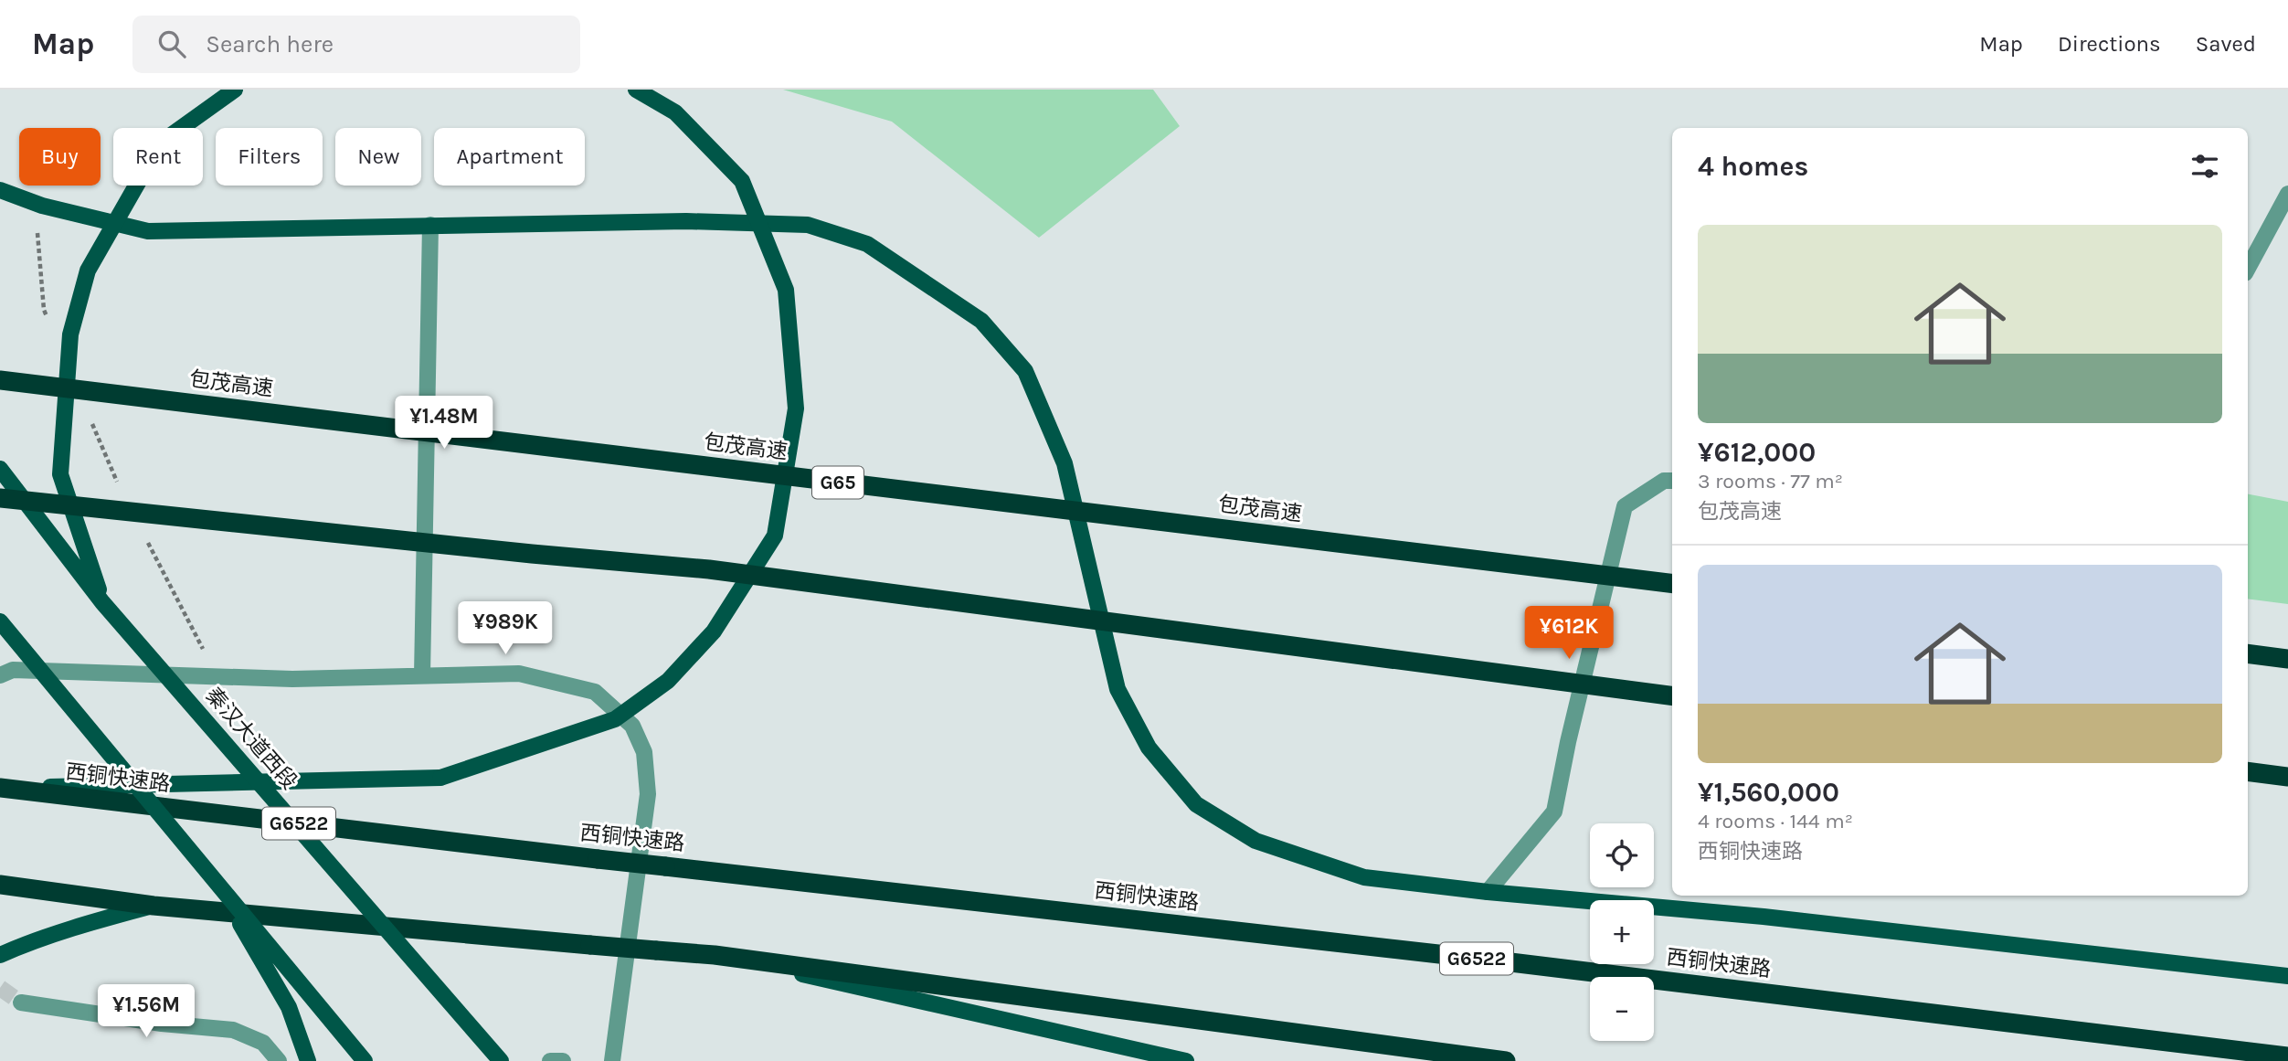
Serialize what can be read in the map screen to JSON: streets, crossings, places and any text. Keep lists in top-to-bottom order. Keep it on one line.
{"streets":{"highway":["包茂高速","G65","西铜快速路","G6522"],"main road":["秦汉大道西段"]},"page":{"header":"Map","search":"Search here","nav":["Map","Directions","Saved"],"chip":["Buy","Rent","Filters","New","Apartment"],"heading":"4 homes","list":[{"name":"¥612,000","note":"3 rooms · 77 m² · 包茂高速"},{"name":"¥1,560,000","note":"4 rooms · 144 m² · 西铜快速路"}],"price":["¥1.48M","¥989K","¥612K","¥1.56M"],"map_buttons":["+","−"]}}
